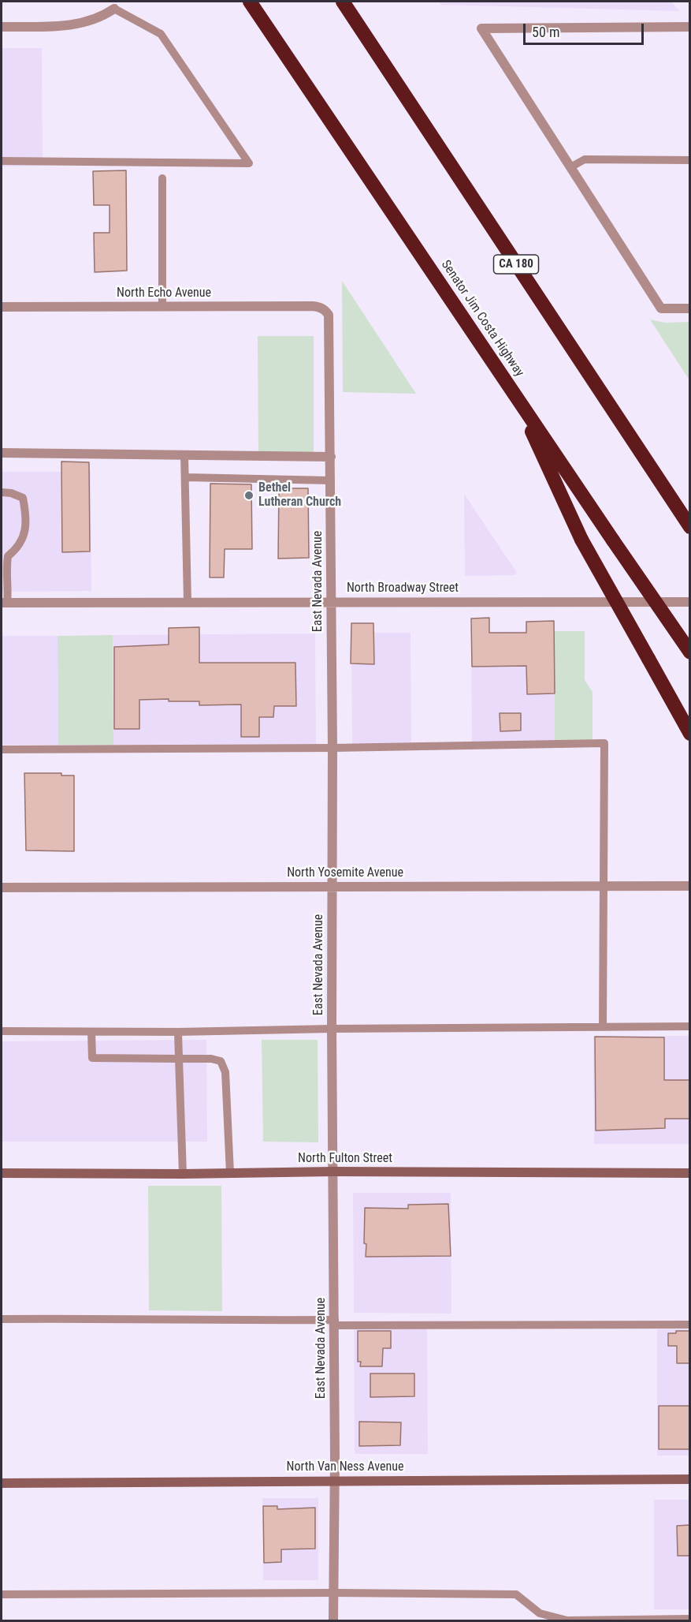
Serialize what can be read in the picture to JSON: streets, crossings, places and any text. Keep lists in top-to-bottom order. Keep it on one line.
{"streets":{"highway":["CA 180","Senator Jim Costa Highway"],"main road":["North Fulton Street","North Van Ness Avenue"],"street":["North Echo Avenue","East Nevada Avenue","North Broadway Street","North Yosemite Avenue"]},"crossings":[["North Echo Avenue","East Nevada Avenue"],["East Nevada Avenue","North Broadway Street"],["East Nevada Avenue","North Yosemite Avenue"],["East Nevada Avenue","North Fulton Street"],["East Nevada Avenue","North Van Ness Avenue"]],"places":["Bethel Lutheran Church"],"scale_bar":"50 m"}
